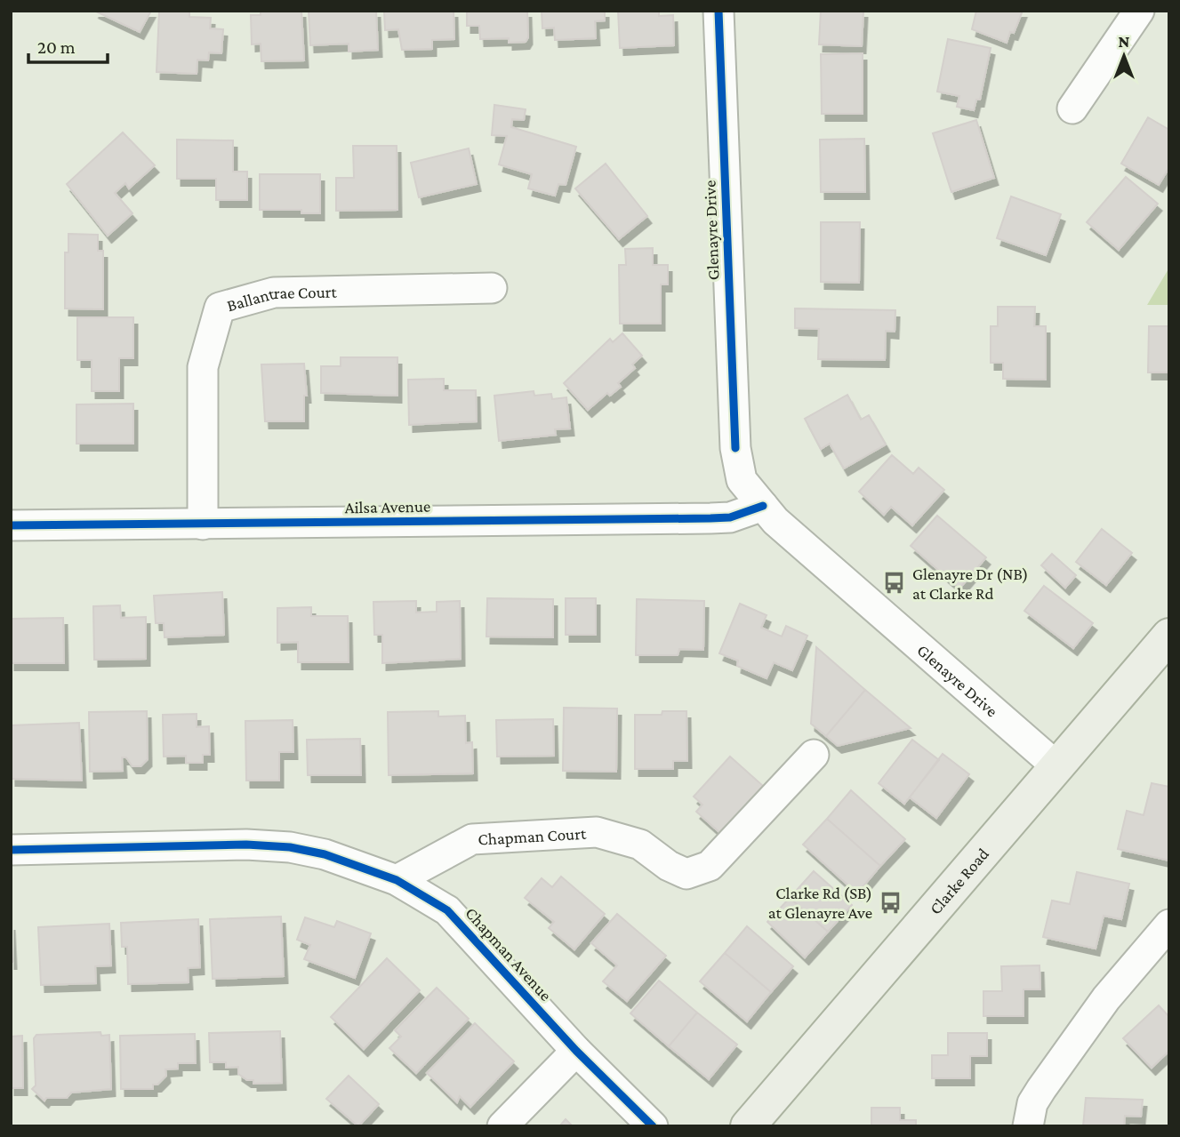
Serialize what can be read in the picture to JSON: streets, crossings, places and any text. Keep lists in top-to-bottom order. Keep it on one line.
{"streets":{"main road":["Clarke Road"],"street":["Glenayre Drive","Ballantrae Court","Ailsa Avenue","Chapman Court","Chapman Avenue"]},"crossings":[["Glenayre Drive","Ailsa Avenue"],["Glenayre Drive","Clarke Road"],["Ballantrae Court","Ailsa Avenue"],["Chapman Court","Chapman Avenue"]],"places":{"bus stop":["Glenayre Dr (NB) at Clarke Rd","Clarke Rd (SB) at Glenayre Ave"]},"scale_bar":"20 m","north":"top"}
